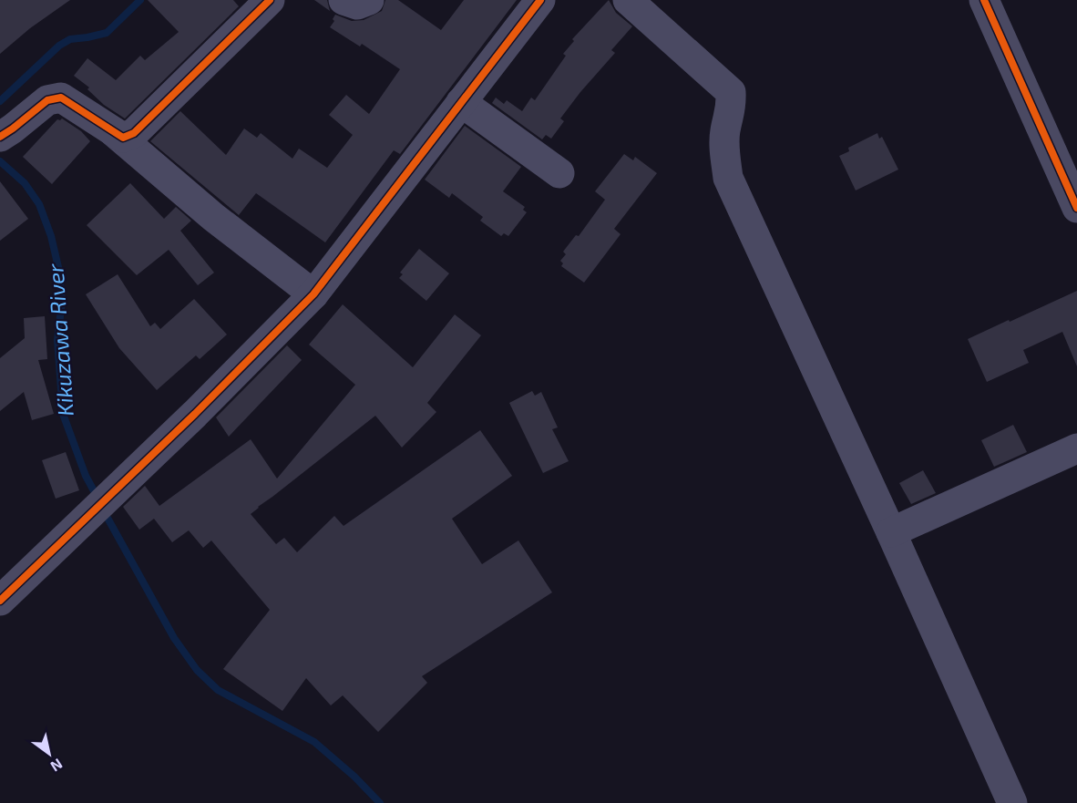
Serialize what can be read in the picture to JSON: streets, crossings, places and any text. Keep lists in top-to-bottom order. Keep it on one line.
{"water":["Kikuzawa River"],"north":"bottom right"}
